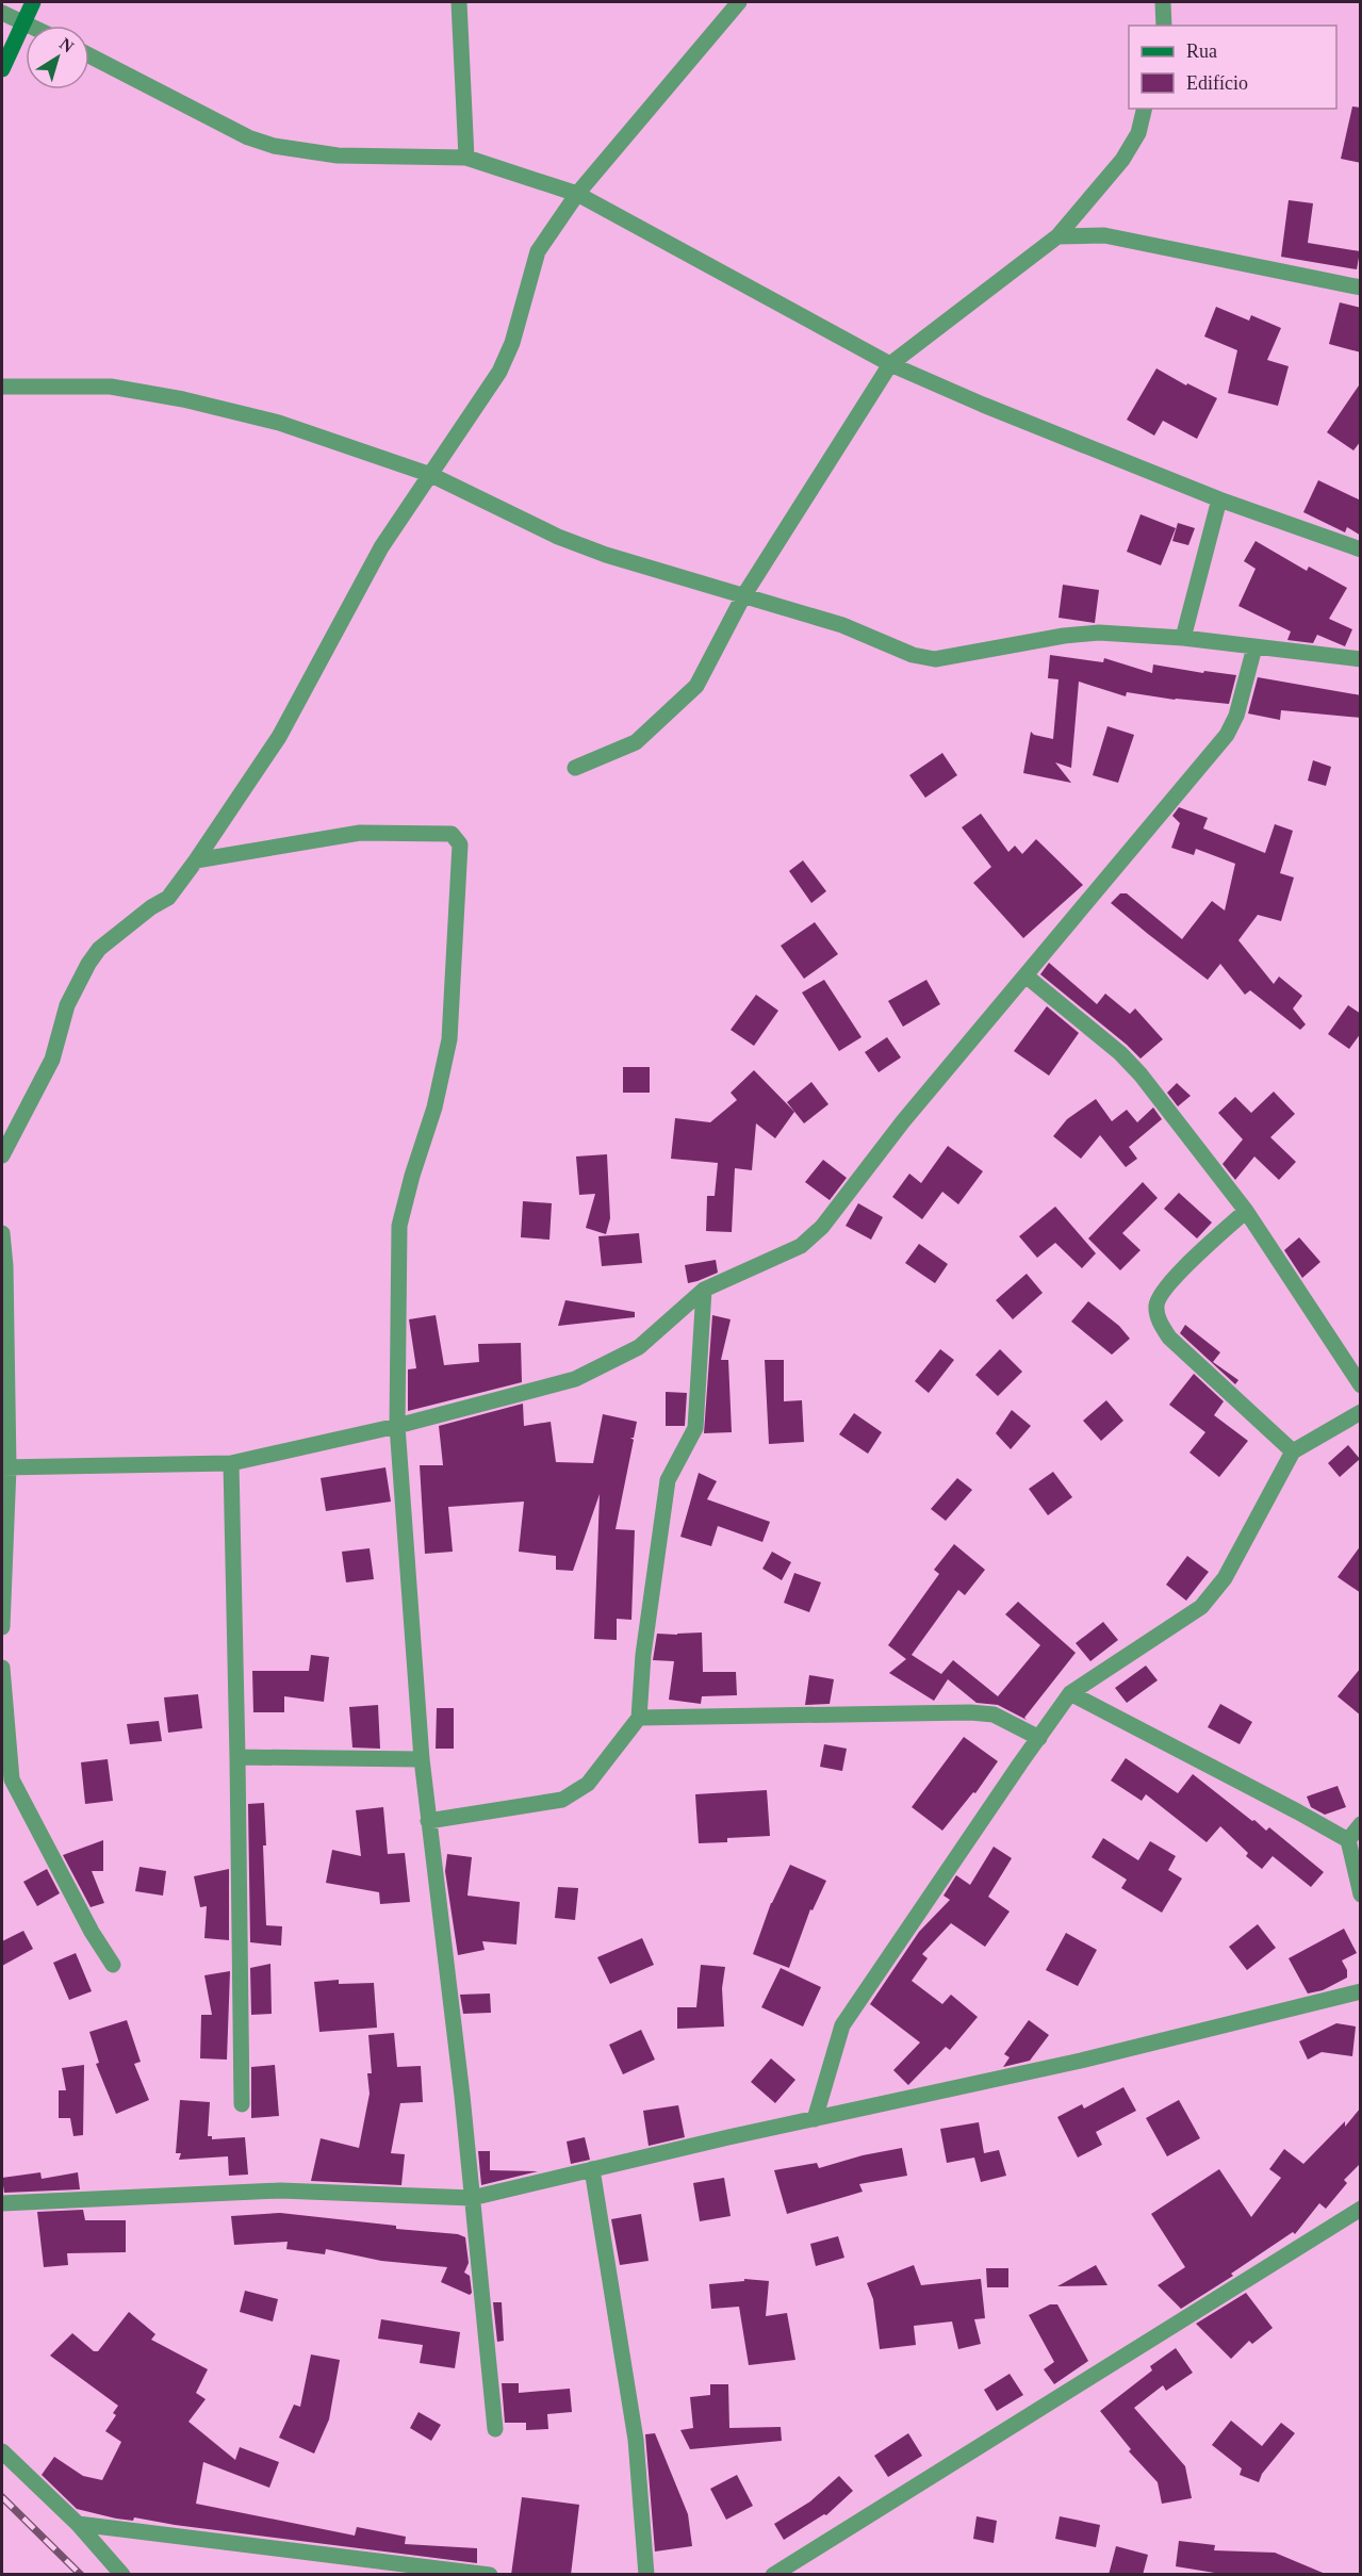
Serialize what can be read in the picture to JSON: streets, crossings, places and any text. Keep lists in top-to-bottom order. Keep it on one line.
{"legend":["Rua","Edifício"],"north":"top right"}
